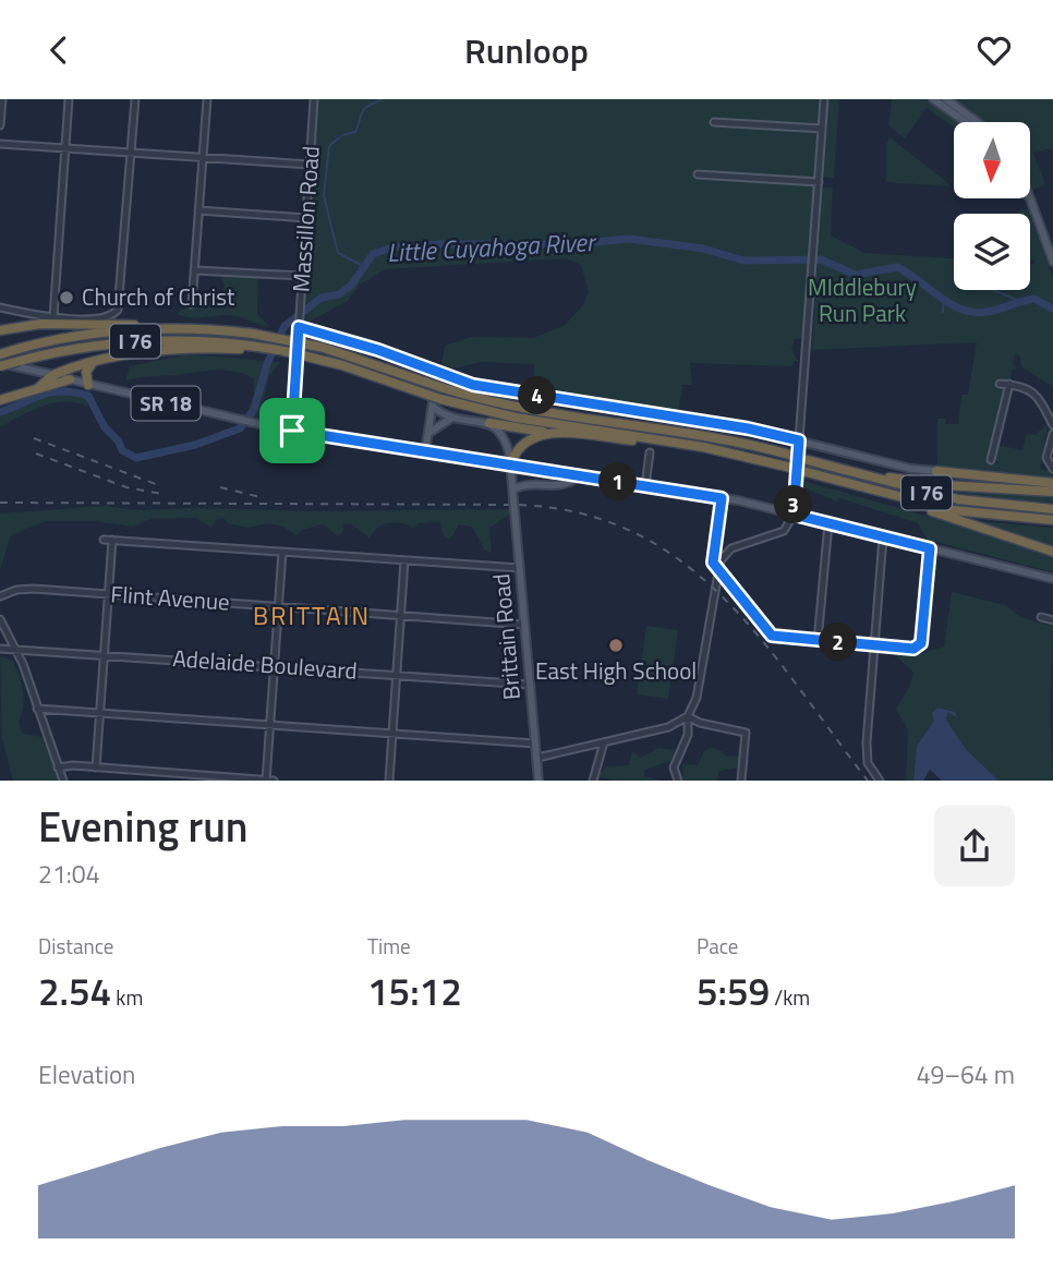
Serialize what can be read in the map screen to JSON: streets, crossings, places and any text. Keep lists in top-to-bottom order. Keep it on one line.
{"streets":{"highway":["I 76"],"main road":["SR 18","Brittain Road"],"street":["Massillon Road","Flint Avenue","Adelaide Boulevard"]},"crossings":[["Massillon Road","SR 18"],["I 76","SR 18"],["Flint Avenue","Brittain Road"],["Brittain Road","Adelaide Boulevard"]],"districts":["BRITTAIN"],"water":["Little Cuyahoga River"],"parks":["MIddlebury Run Park"],"places":["Church of Christ","East High School"],"north":"bottom","page":{"header":"Runloop","pins":["4","1","3","2"],"heading":["Evening run","21:04"],"stats":[["Distance","2.54 km"],["Time","15:12"],["Pace","5:59 /km"]],"chart":["Elevation","49–64 m"]}}
